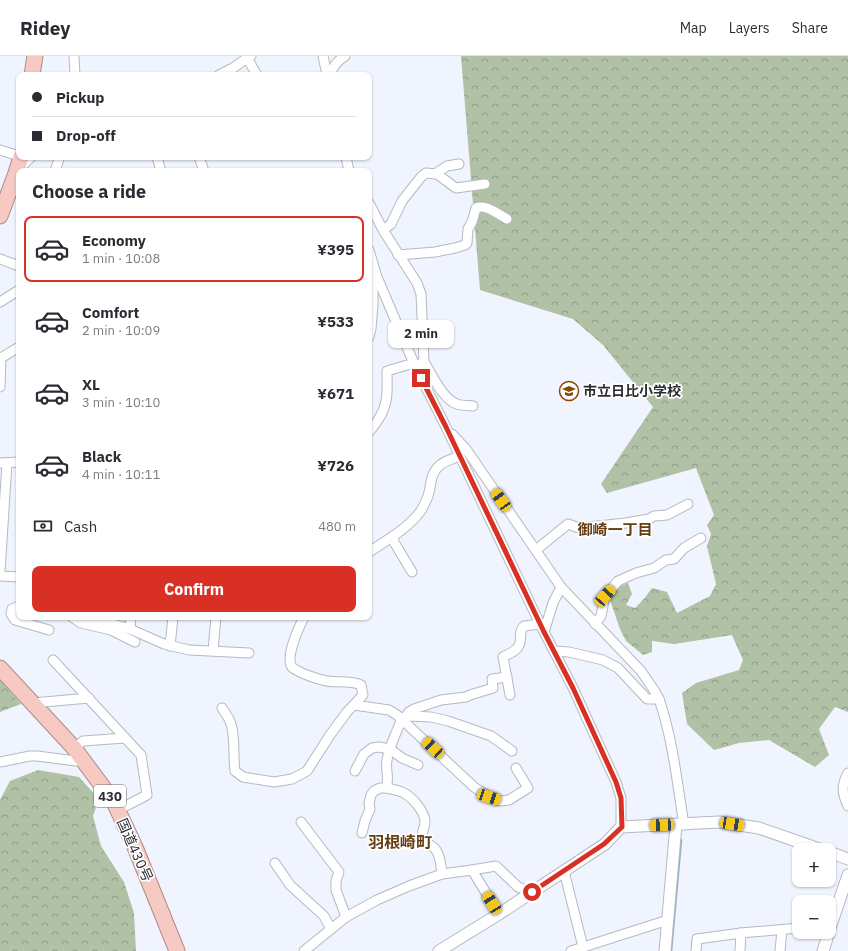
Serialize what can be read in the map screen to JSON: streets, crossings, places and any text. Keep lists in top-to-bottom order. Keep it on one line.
{"streets":{"highway":["430","国道430号"]},"districts":["御崎一丁目","羽根崎町"],"places":{"school or university":["市立日比小学校"]},"page":{"header":"Ridey","nav":["Map","Layers","Share"],"banner":["Pickup","Drop-off"],"heading":"Choose a ride","list":[{"name":"Economy","note":"1 min · 10:08","value":"¥395"},{"name":"Comfort","note":"2 min · 10:09","value":"¥533"},{"name":"XL","note":"3 min · 10:10","value":"¥671"},{"name":"Black","note":"4 min · 10:11","value":"¥726"}],"bubble":"2 min","pay":["Cash","480 m"],"buttons":"Confirm","map_buttons":["+","−"]}}
